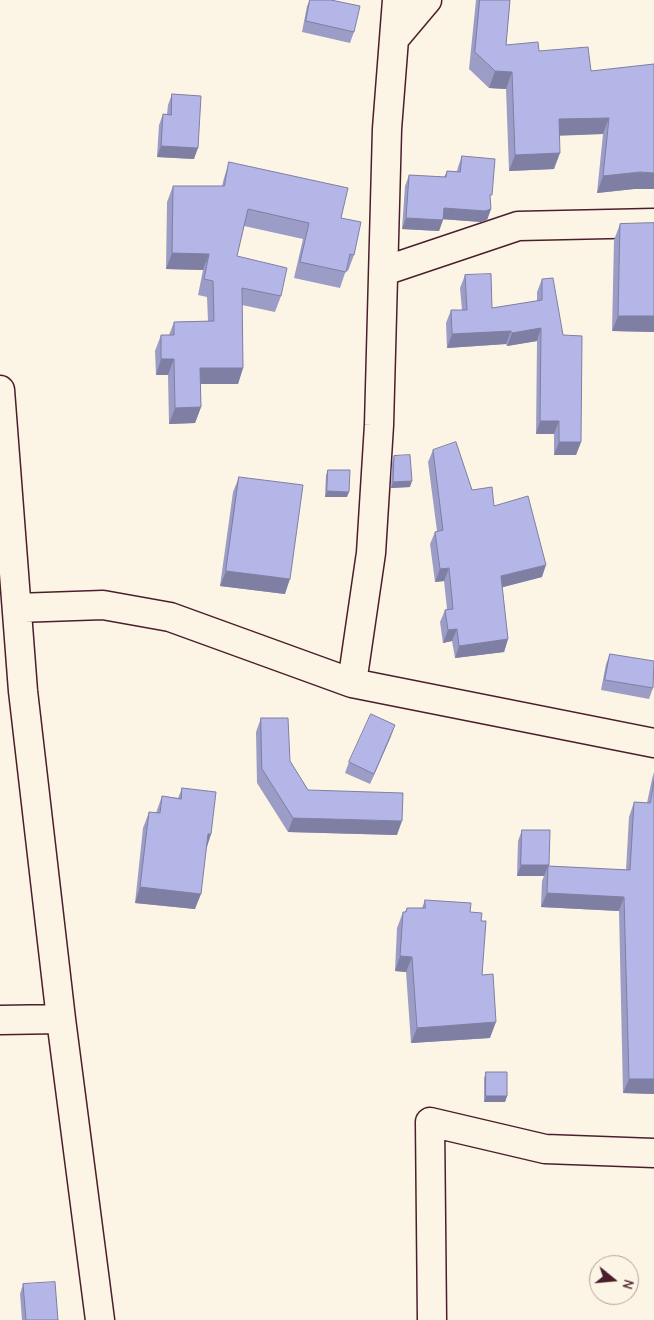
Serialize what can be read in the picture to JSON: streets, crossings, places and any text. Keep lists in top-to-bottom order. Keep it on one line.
{"north":"right"}
